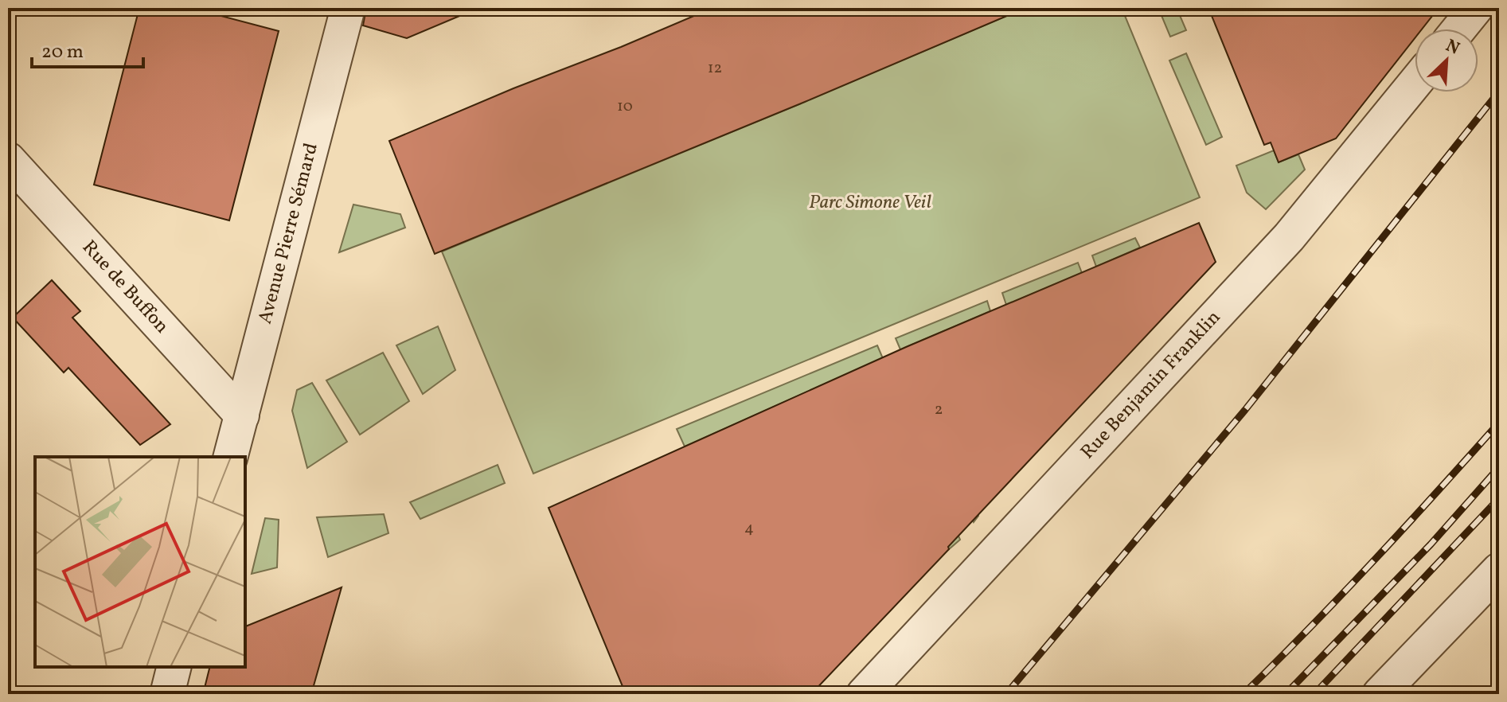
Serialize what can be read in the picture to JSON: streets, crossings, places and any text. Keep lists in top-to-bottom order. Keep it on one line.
{"streets":{"street":["Avenue Pierre Sémard","Rue de Buffon","Rue Benjamin Franklin"]},"crossings":[["Avenue Pierre Sémard","Rue de Buffon"]],"parks":["Parc Simone Veil"],"house_numbers":["12","10","2","4"],"scale_bar":"20 m","north":"top right"}
